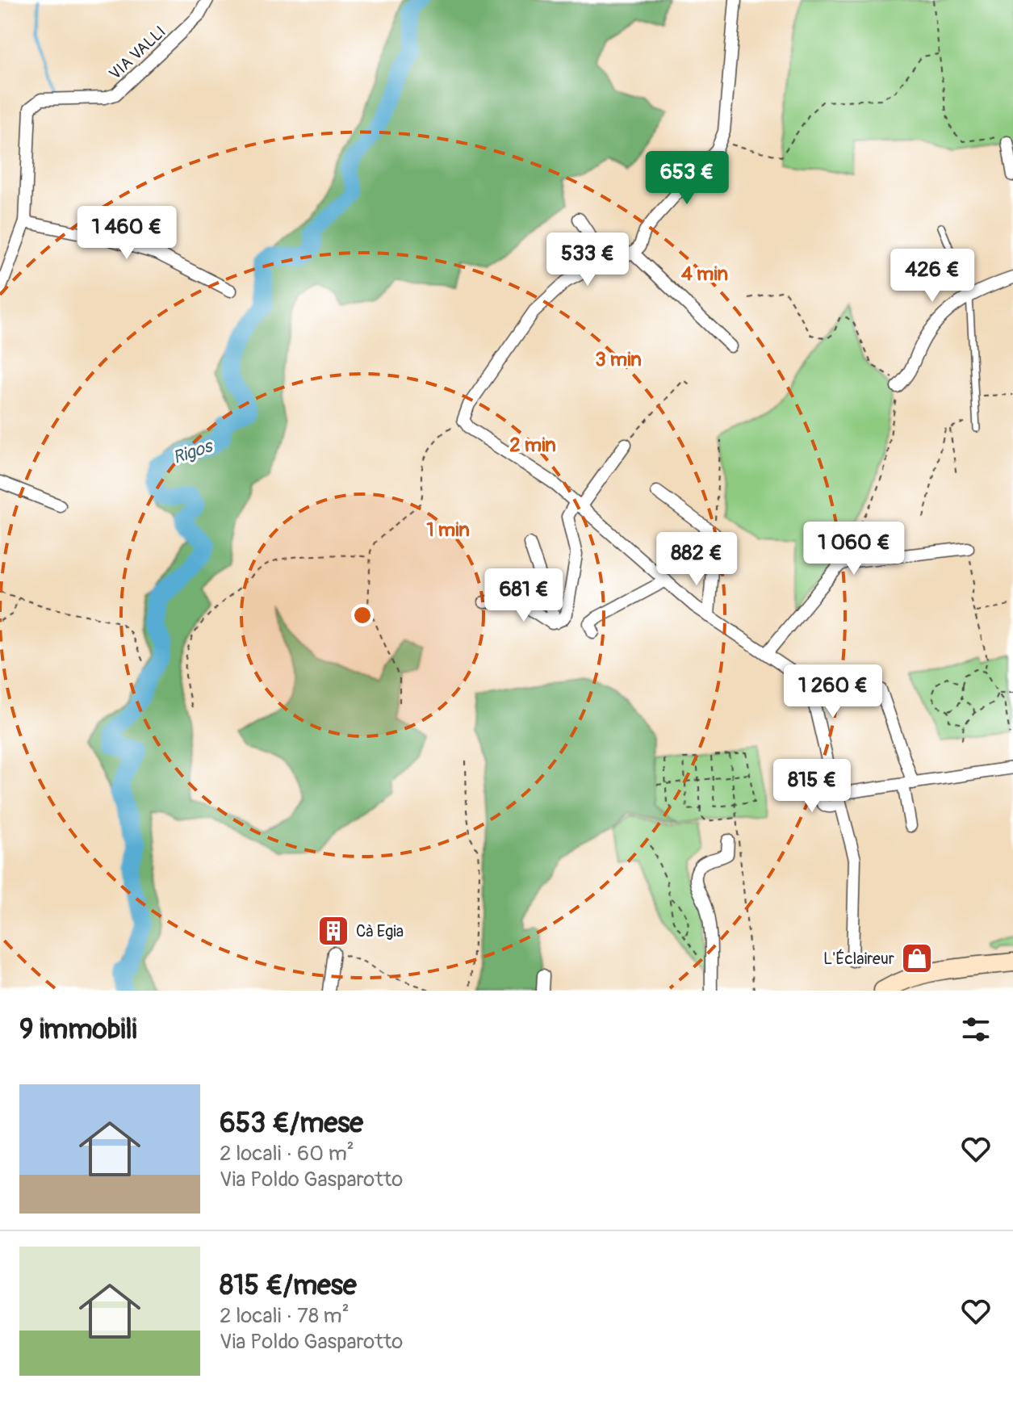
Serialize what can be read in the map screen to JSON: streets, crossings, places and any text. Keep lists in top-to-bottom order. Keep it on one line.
{"streets":{"street":["VIA VALLI"]},"water":["Rigos"],"places":{"building":["Cà Egia"],"shop":["L'Éclaireur"]},"page":{"price":["653 €","1 460 €","533 €","426 €","1 060 €","882 €","681 €","1 260 €","815 €"],"heading":"9 immobili","list":[{"name":"653 €/mese","note":"2 locali · 60 m² · Via Poldo Gasparotto"},{"name":"815 €/mese","note":"2 locali · 78 m² · Via Poldo Gasparotto"}]},"rings":["4 min","3 min","2 min","1 min"]}
